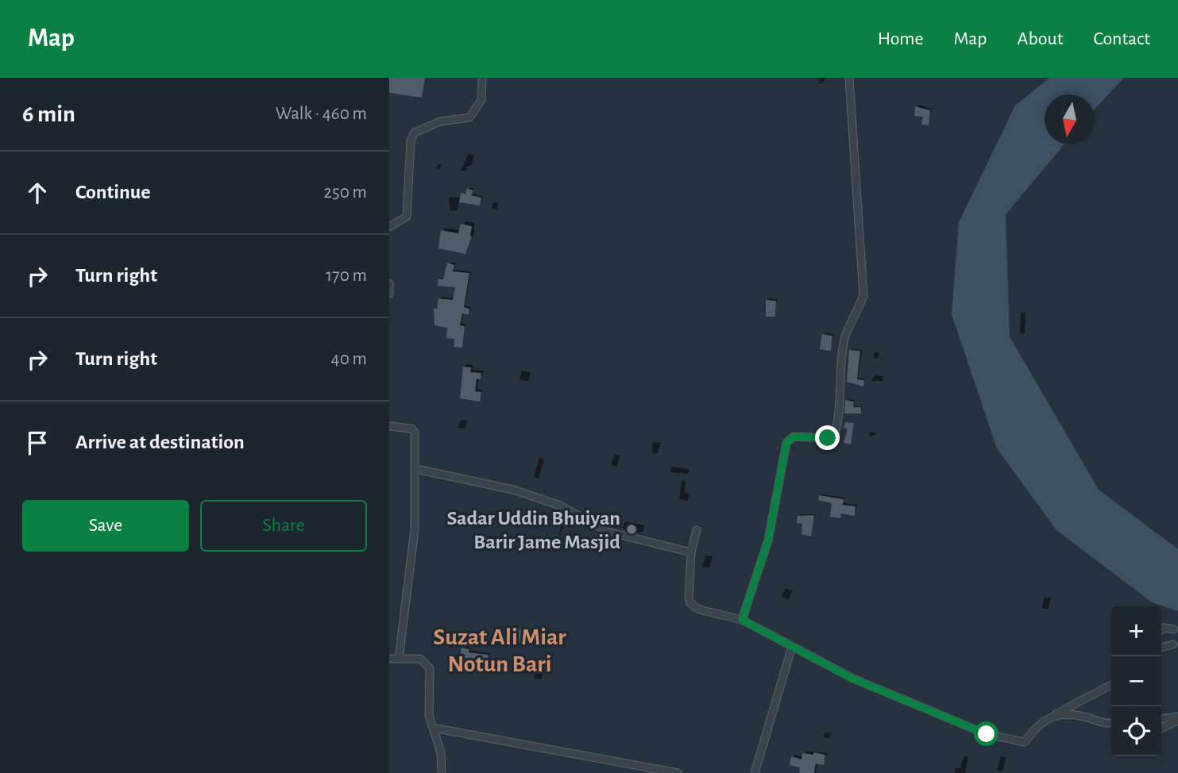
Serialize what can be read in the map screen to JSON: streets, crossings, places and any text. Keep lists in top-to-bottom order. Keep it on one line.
{"districts":["Suzat Ali Miar Notun Bari"],"places":["Sadar Uddin Bhuiyan Barir Jame Masjid"],"north":"bottom","page":{"header":"Map","nav":["Home","Map","About","Contact"],"heading":["6 min","Walk · 460 m"],"list":[["Continue","250 m"],["Turn right","170 m"],["Turn right","40 m"],"Arrive at destination"],"buttons":["Save","Share"],"map_buttons":["+","−"]}}
